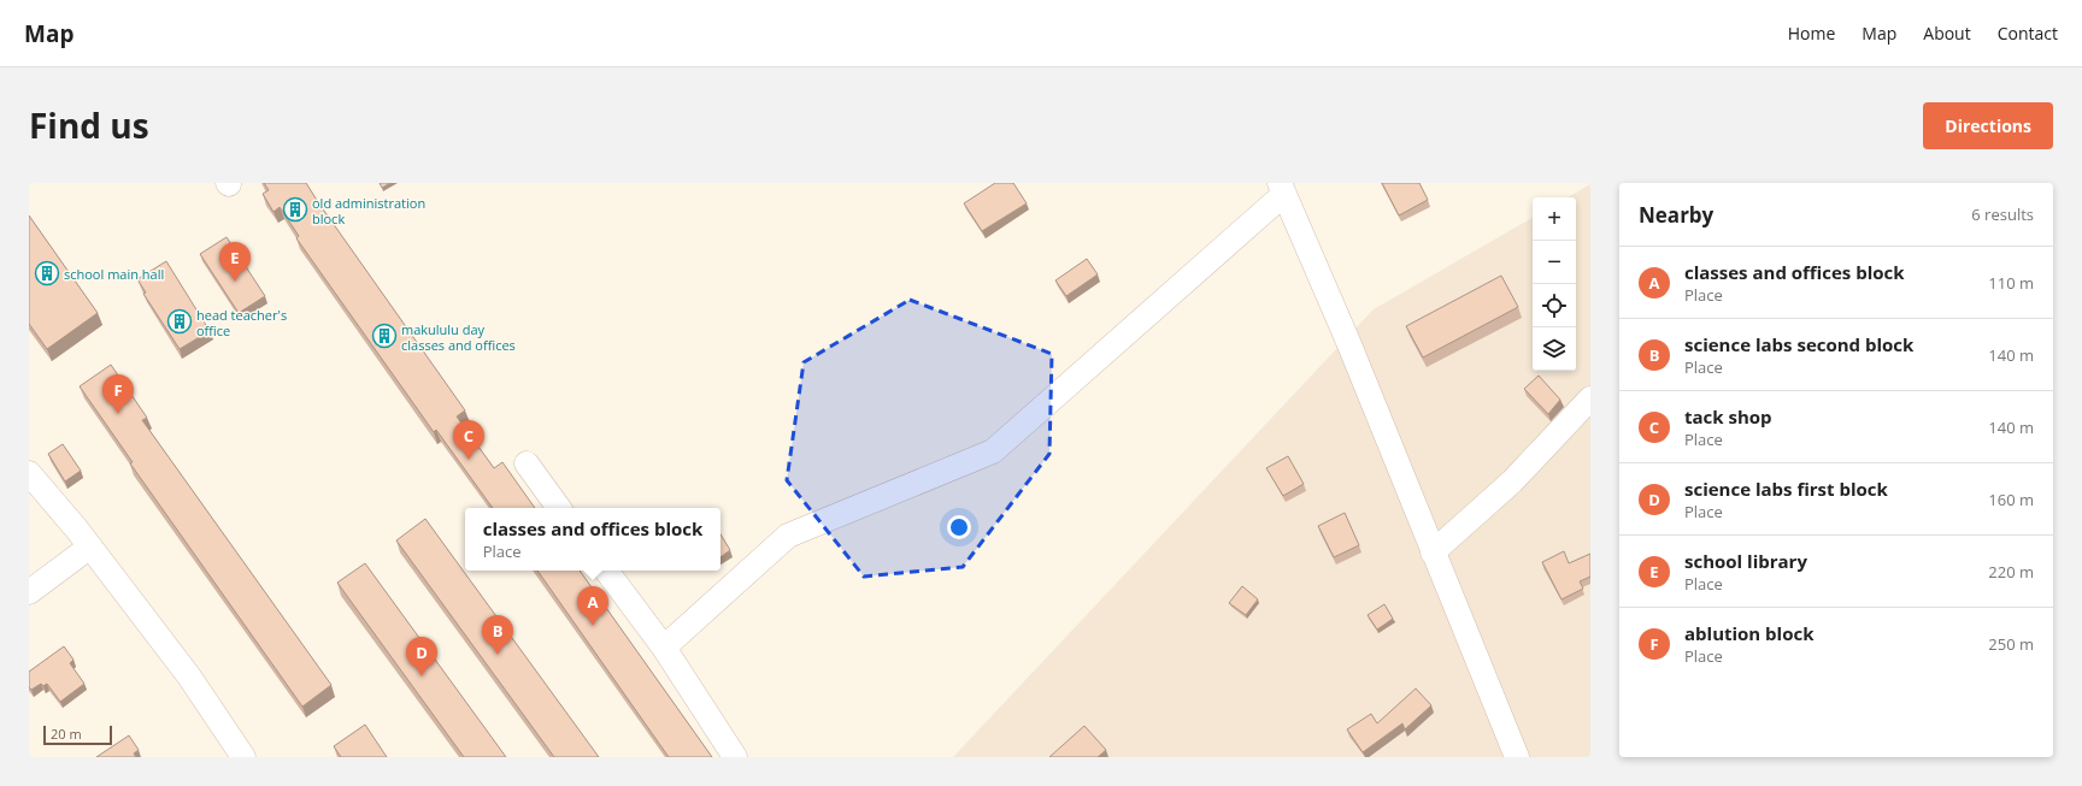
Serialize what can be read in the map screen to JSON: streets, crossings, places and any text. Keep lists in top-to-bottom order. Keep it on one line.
{"places":{"building":["old administration block","school main hall","head teacher's office","makululu day classes and offices"]},"scale_bar":"20 m","page":{"header":"Map","nav":["Home","Map","About","Contact"],"title":"Find us","buttons":"Directions","heading":["Nearby","6 results"],"map_buttons":["+","−"],"pins":["E","F","C","A","B","D"],"list":[{"mark":"A","name":"classes and offices block","note":"Place","value":"110 m"},{"mark":"B","name":"science labs second block","note":"Place","value":"140 m"},{"mark":"C","name":"tack shop","note":"Place","value":"140 m"},{"mark":"D","name":"science labs first block","note":"Place","value":"160 m"},{"mark":"E","name":"school library","note":"Place","value":"220 m"},{"mark":"F","name":"ablution block","note":"Place","value":"250 m"}],"popup":["classes and offices block","Place"],"scale":"20 m"}}
